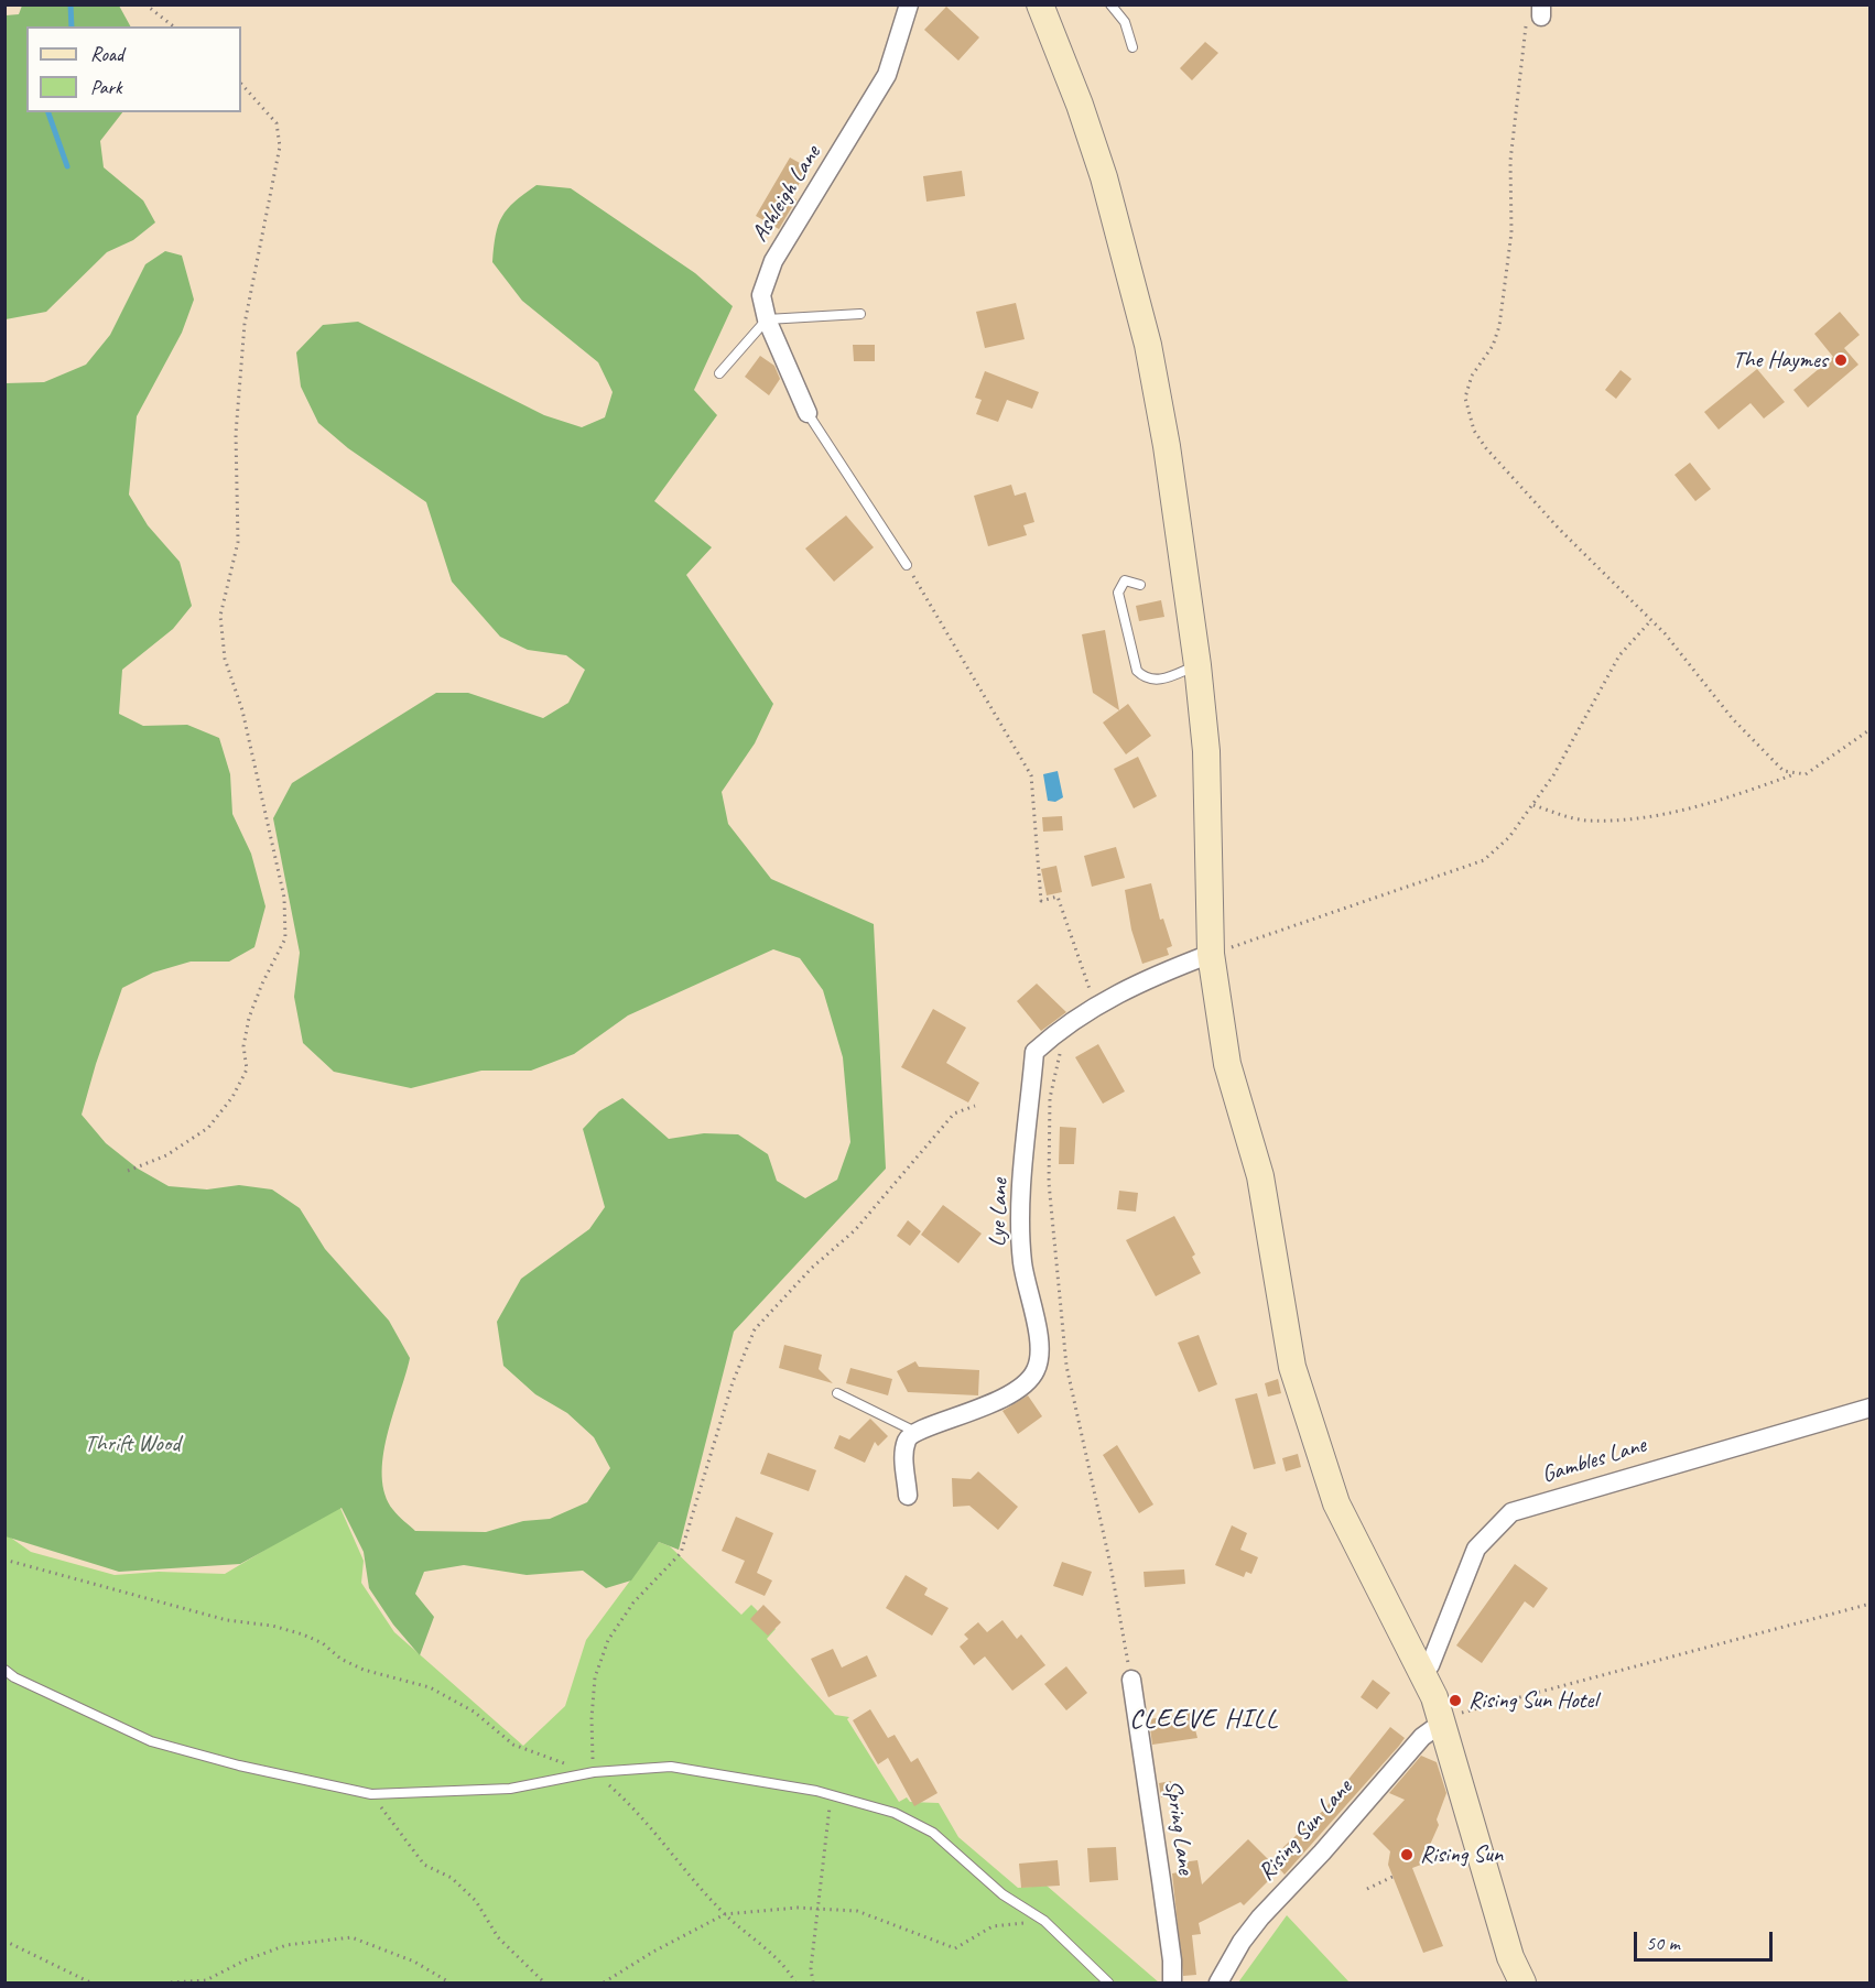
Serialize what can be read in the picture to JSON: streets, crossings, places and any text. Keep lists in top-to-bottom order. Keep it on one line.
{"streets":{"street":["Ashleigh Lane","Lye Lane","Gambles Lane","Spring Lane","Rising Sun Lane"]},"districts":["CLEEVE HILL"],"parks":["Thrift Wood"],"places":["The Haymes","Rising Sun Hotel","Rising Sun"],"legend":["Road","Park"],"scale_bar":"50 m"}
